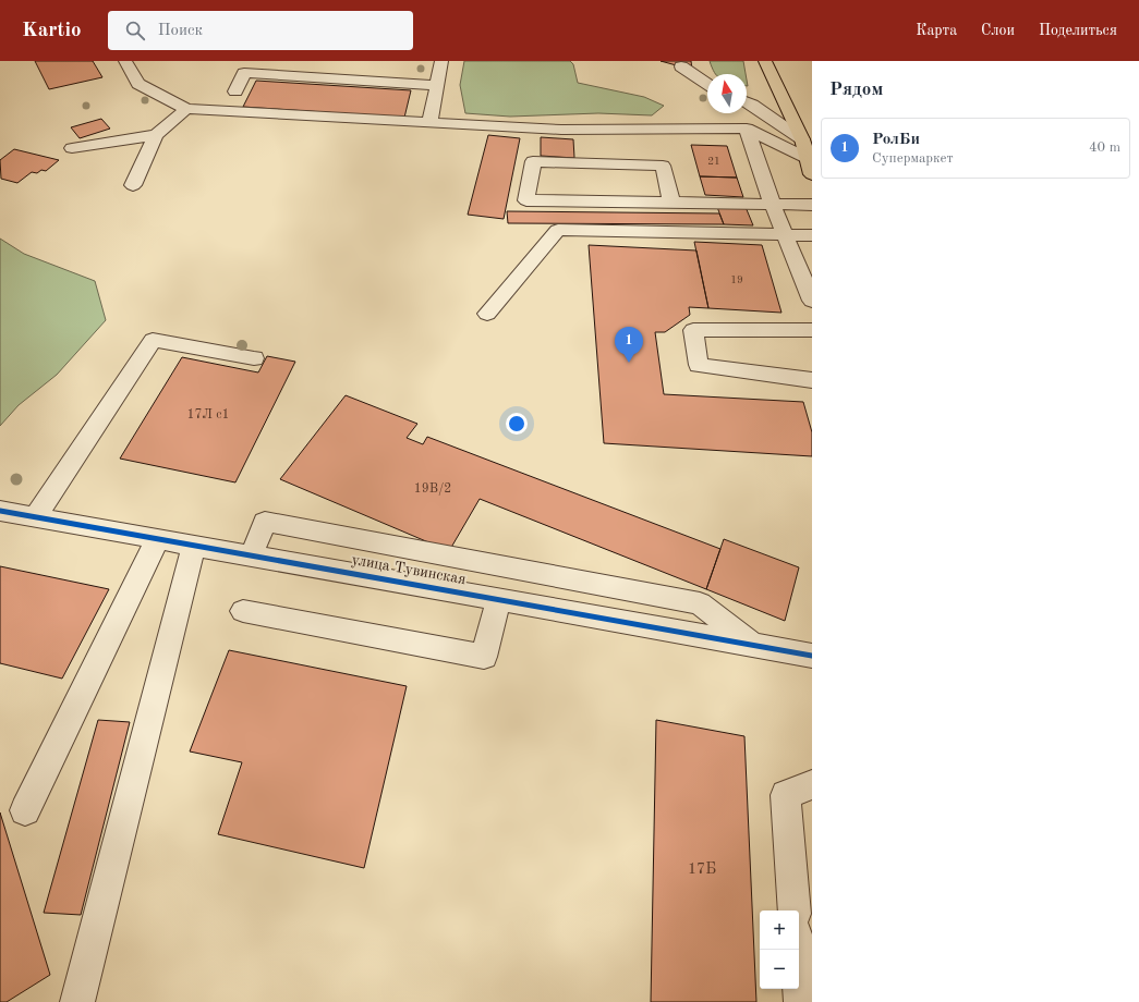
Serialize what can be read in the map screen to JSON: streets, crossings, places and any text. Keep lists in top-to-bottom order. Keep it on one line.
{"streets":{"street":["улица Тувинская"]},"house_numbers":["21","19","17Л с1","19В/2","17Б"],"north":"top","page":{"header":"Kartio","search":"Поиск","nav":["Карта","Слои","Поделиться"],"heading":"Рядом","list":[{"mark":"1","name":"РолБи","note":"Супермаркет","value":"40 m"}],"pins":"1","map_buttons":["+","−"]}}
